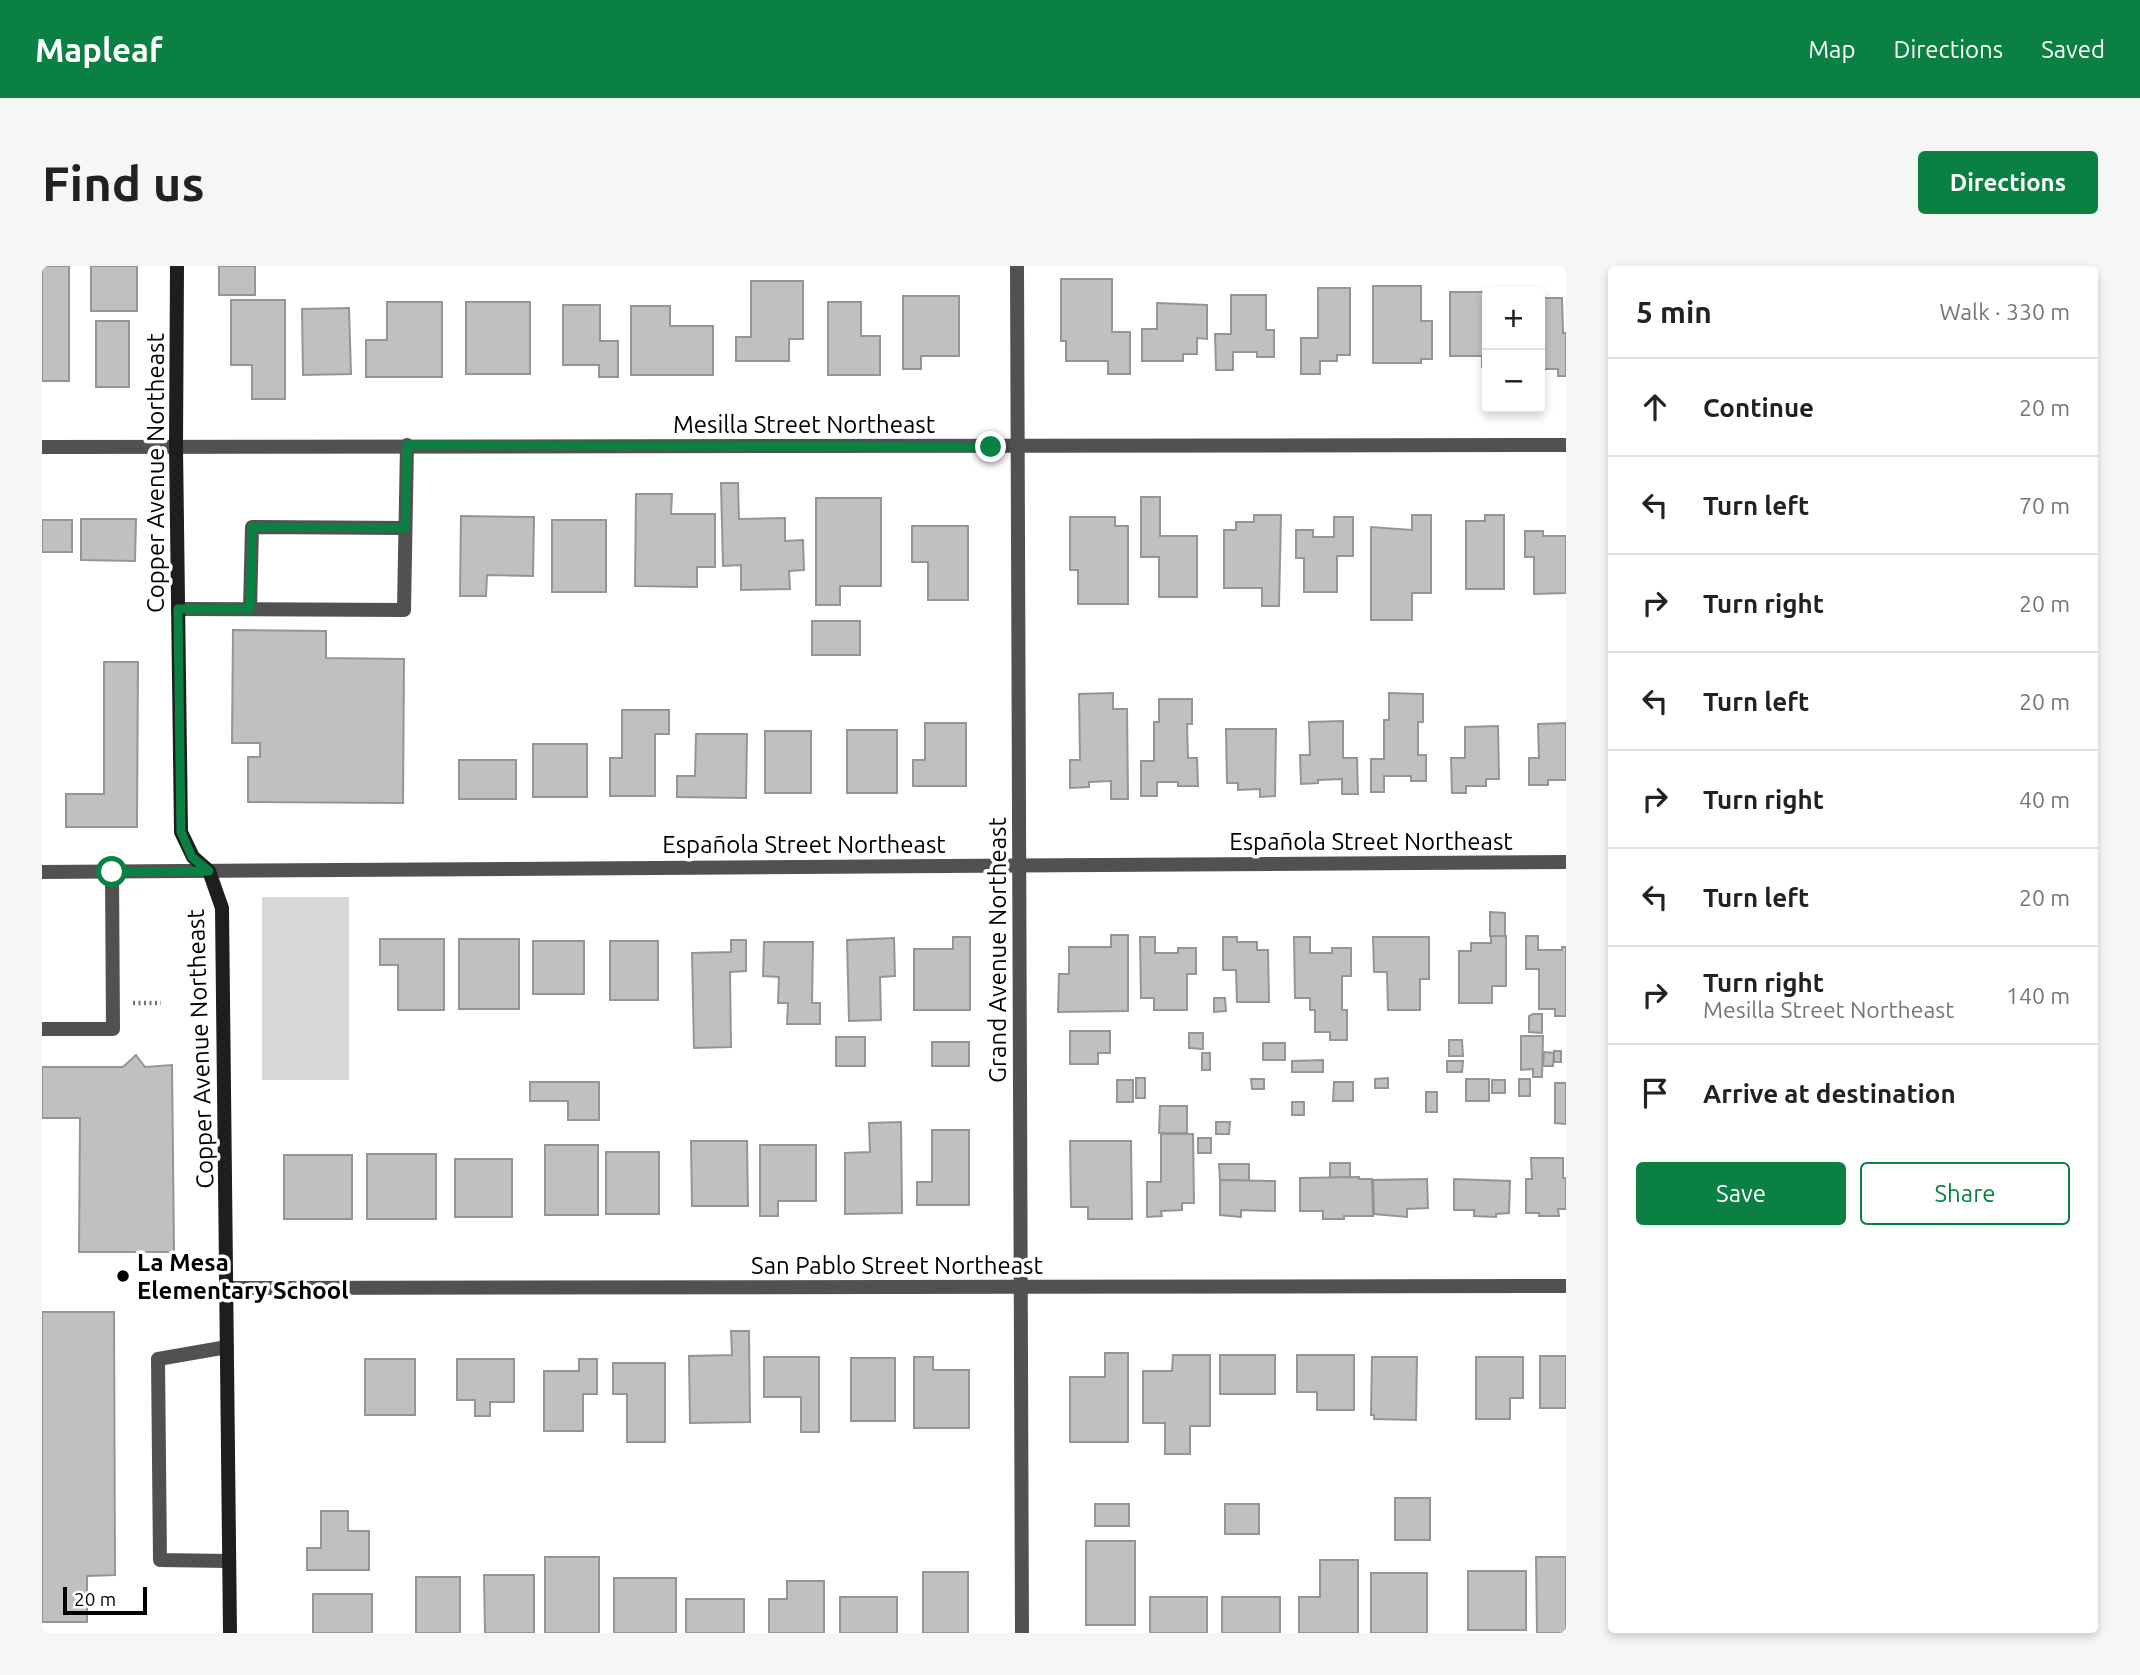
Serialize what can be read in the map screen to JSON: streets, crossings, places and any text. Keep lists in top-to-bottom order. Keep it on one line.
{"streets":{"street":["Mesilla Street Northeast","Copper Avenue Northeast","Española Street Northeast","Grand Avenue Northeast","San Pablo Street Northeast"]},"crossings":[["Mesilla Street Northeast","Copper Avenue Northeast"],["Mesilla Street Northeast","Grand Avenue Northeast"],["Copper Avenue Northeast","Española Street Northeast"],["Copper Avenue Northeast","San Pablo Street Northeast"],["Española Street Northeast","Grand Avenue Northeast"],["Grand Avenue Northeast","San Pablo Street Northeast"]],"places":["La Mesa Elementary School"],"scale_bar":"20 m","page":{"header":"Mapleaf","nav":["Map","Directions","Saved"],"buttons":["Directions",["Save","Share"]],"title":"Find us","heading":["5 min","Walk · 330 m"],"map_buttons":["+","−"],"list":[["Continue","20 m"],["Turn left","70 m"],["Turn right","20 m"],["Turn left","20 m"],["Turn right","40 m"],["Turn left","20 m"],["Turn right","Mesilla Street Northeast","140 m"],"Arrive at destination"],"scale":"20 m"}}
